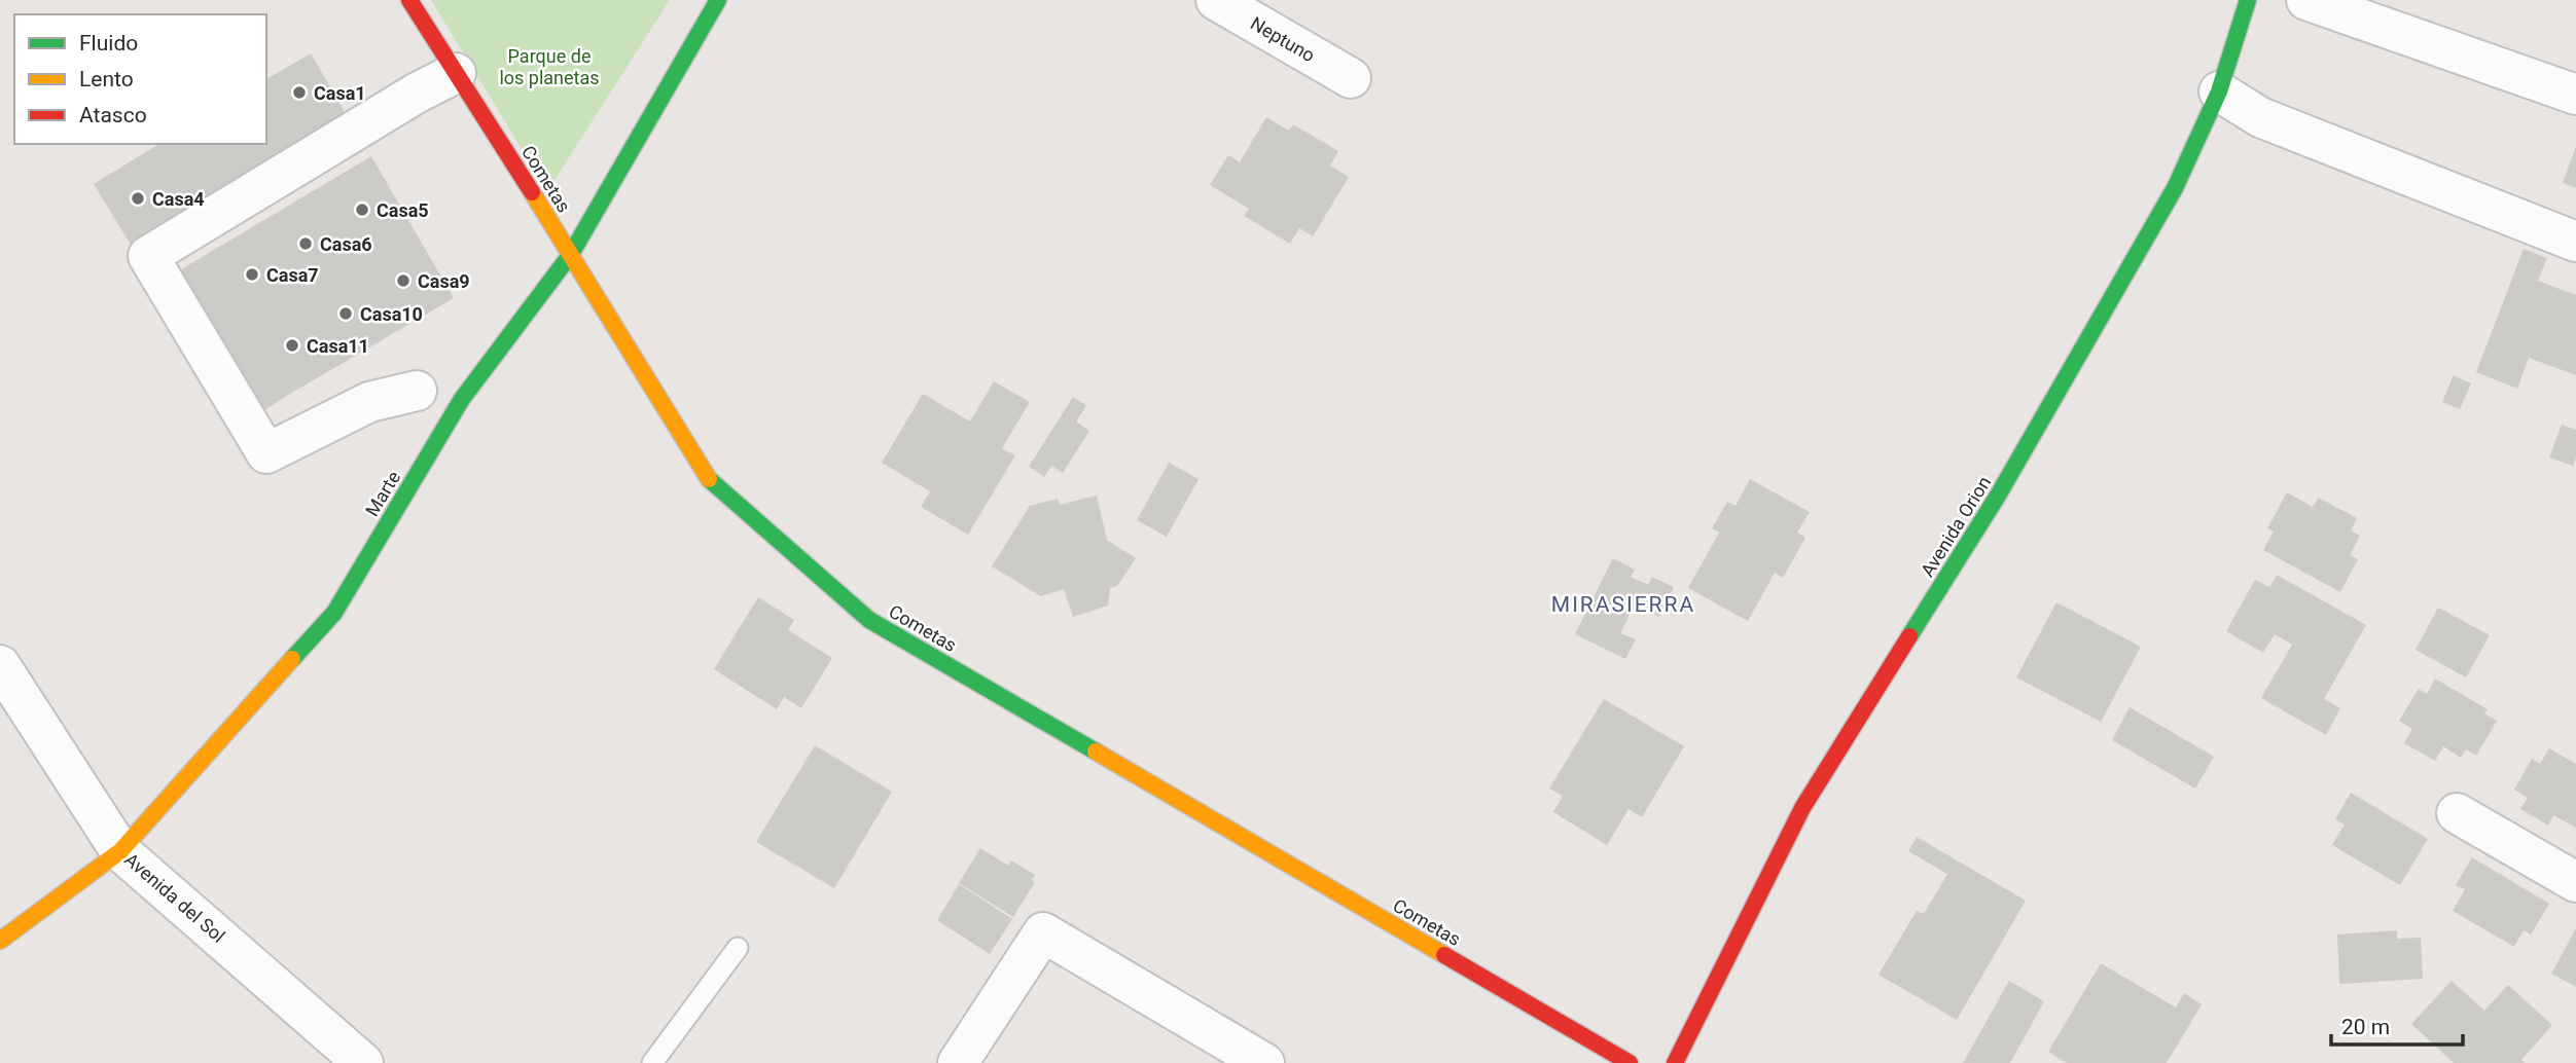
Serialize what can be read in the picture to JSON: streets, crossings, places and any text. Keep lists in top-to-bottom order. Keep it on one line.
{"streets":{"street":["Neptuno","Cometas","Marte","Avenida Orion","Avenida del Sol"]},"crossings":[["Cometas","Marte"],["Marte","Avenida del Sol"]],"districts":["MIRASIERRA"],"parks":["Parque de los planetas"],"places":["Casa1","Casa4","Casa5","Casa6","Casa7","Casa9","Casa10","Casa11"],"legend":["Fluido","Lento","Atasco"],"scale_bar":"20 m"}
